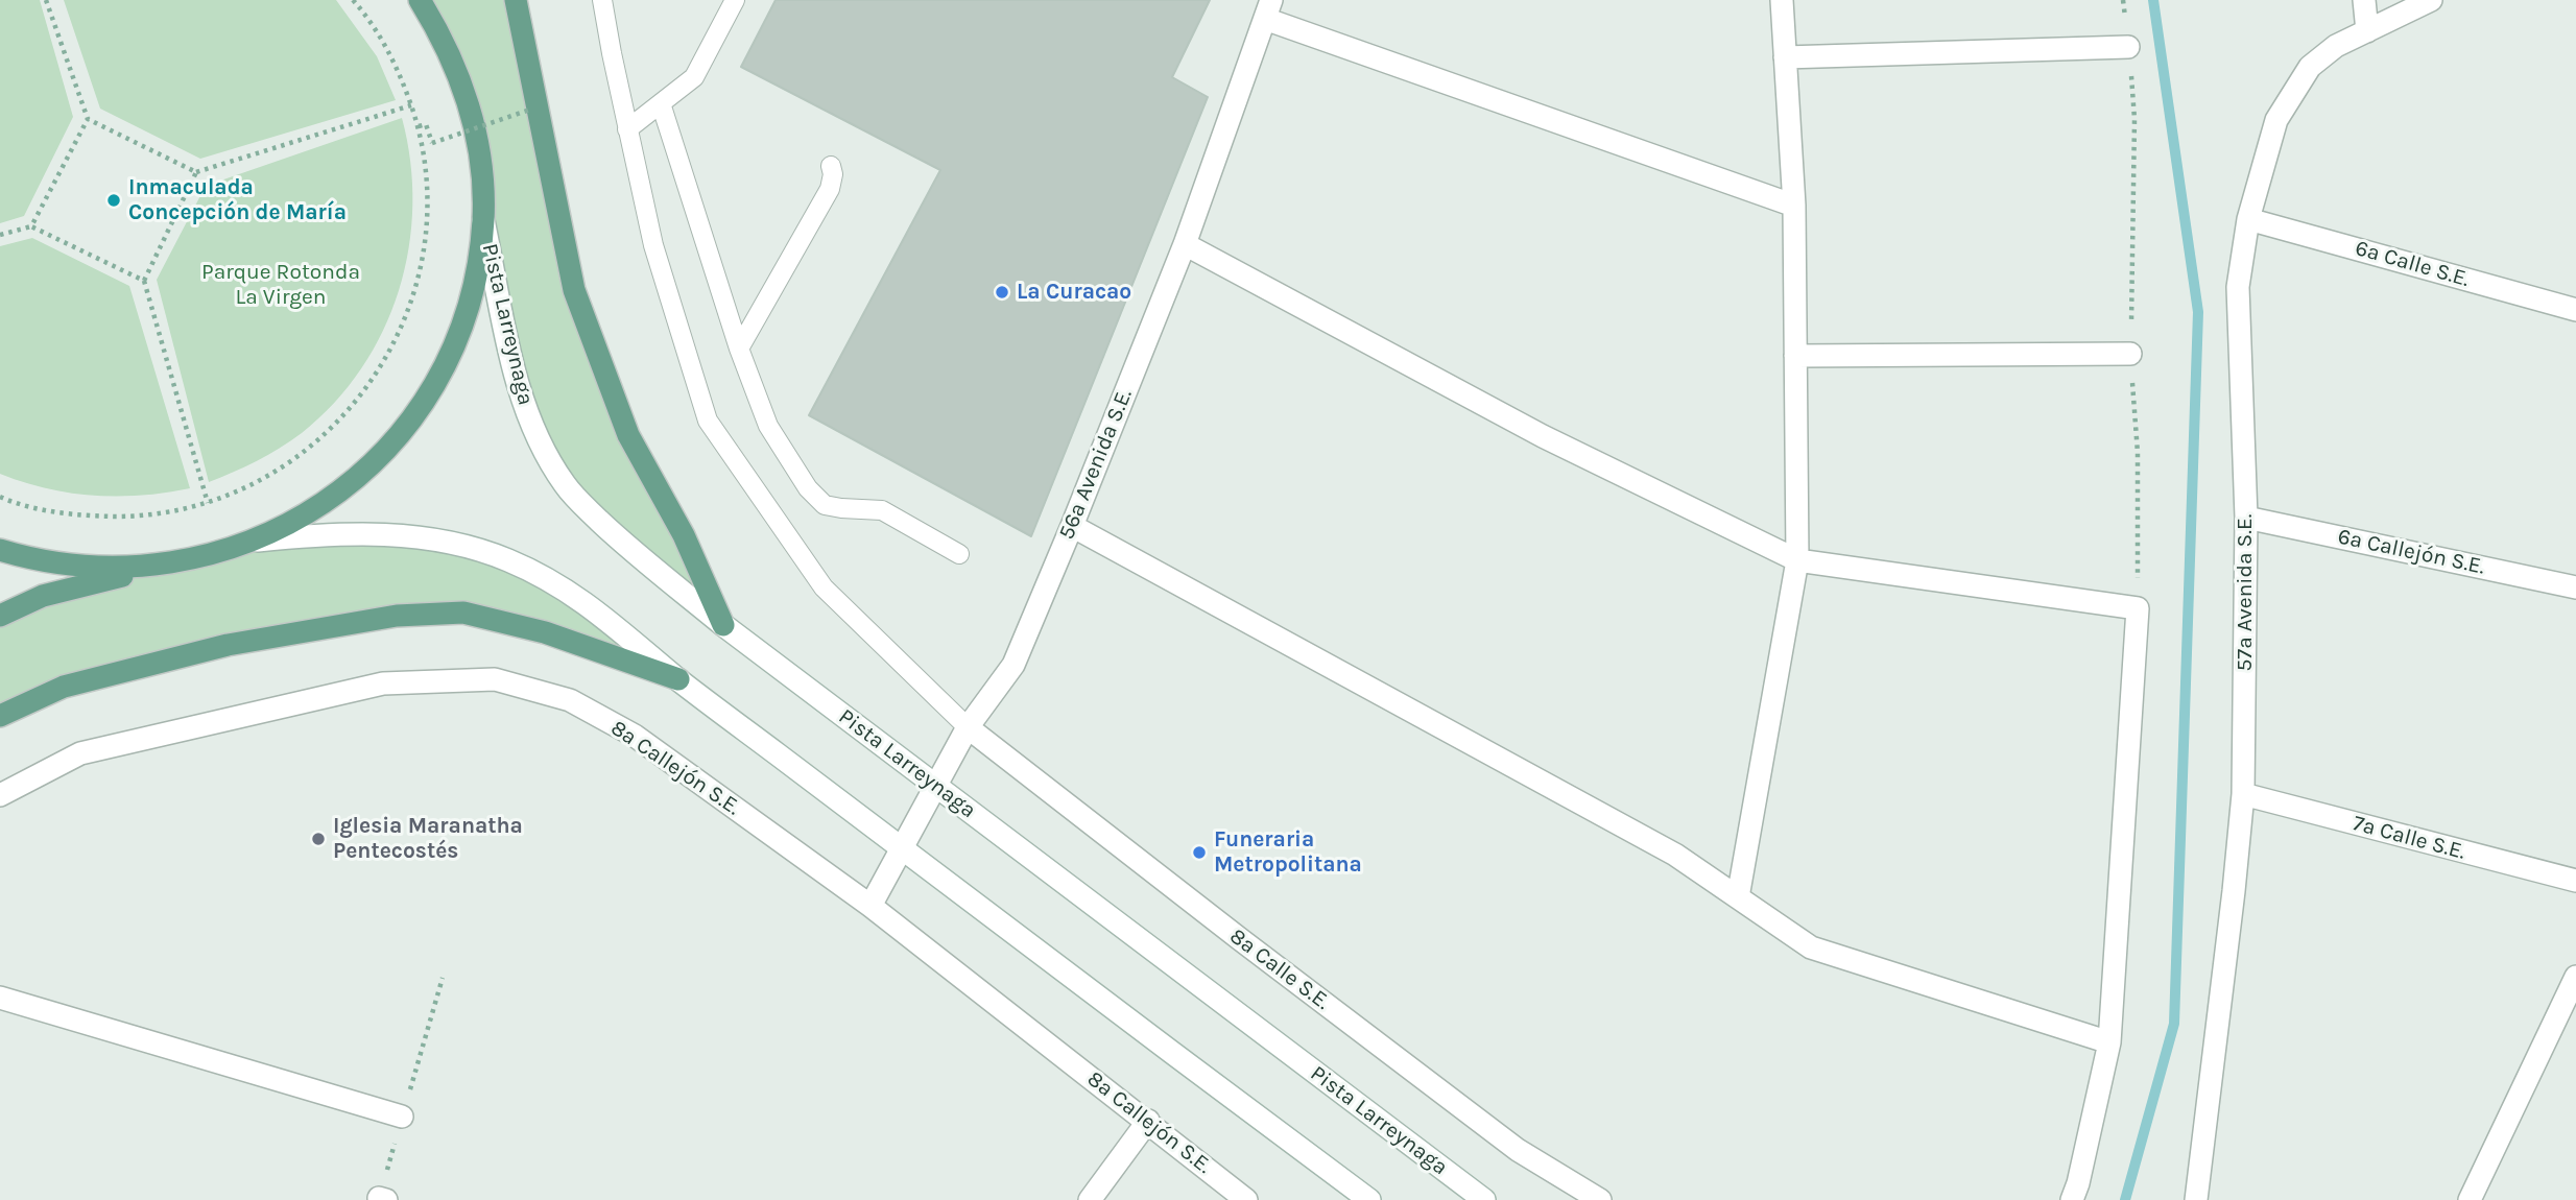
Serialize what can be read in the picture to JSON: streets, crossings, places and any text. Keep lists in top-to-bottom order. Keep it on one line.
{"streets":{"street":["6a Calle S.E.","Pista Larreynaga","56a Avenida S.E.","6a Callejón S.E.","57a Avenida S.E.","8a Callejón S.E.","7a Calle S.E.","8a Calle S.E."]},"crossings":[["6a Calle S.E.","57a Avenida S.E."],["Pista Larreynaga","56a Avenida S.E."],["56a Avenida S.E.","8a Callejón S.E."],["56a Avenida S.E.","8a Calle S.E."],["6a Callejón S.E.","57a Avenida S.E."],["57a Avenida S.E.","7a Calle S.E."]],"parks":["Parque Rotonda La Virgen"],"places":["Inmaculada Concepción de María","La Curacao","Iglesia Maranatha Pentecostés","Funeraria Metropolitana"]}
